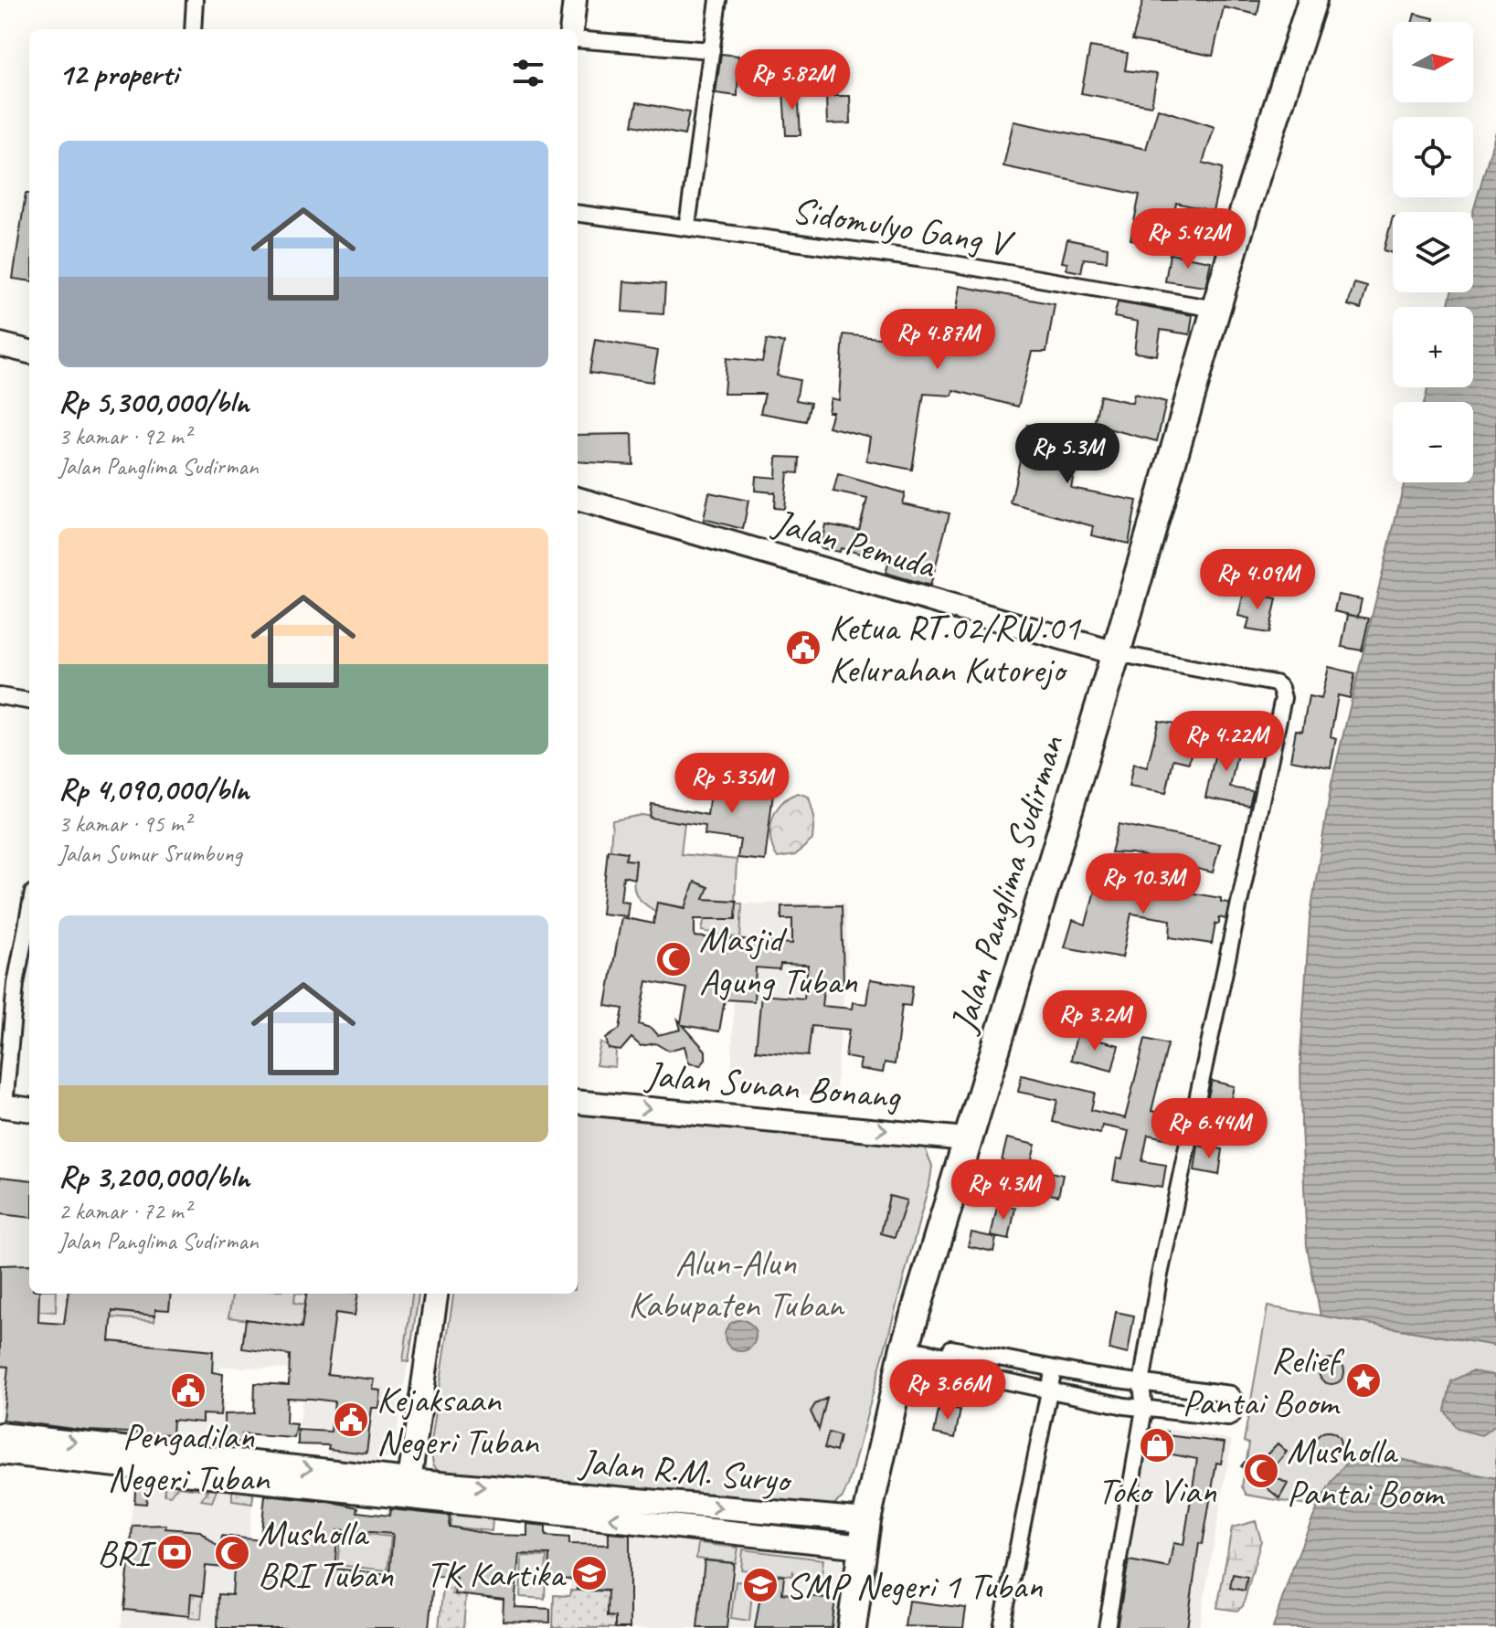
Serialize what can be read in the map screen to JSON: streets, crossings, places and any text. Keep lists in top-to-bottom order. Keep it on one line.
{"streets":{"highway":["Jalan Panglima Sudirman"],"main road":["Jalan Pemuda","Jalan Sunan Bonang","Jalan R.M. Suryo"],"street":["Sidomulyo Gang V"]},"crossings":[["Sidomulyo Gang V","Jalan Panglima Sudirman"],["Jalan Pemuda","Jalan Panglima Sudirman"],["Jalan Panglima Sudirman","Jalan Sunan Bonang"],["Jalan Panglima Sudirman","Jalan R.M. Suryo"]],"one_way":["Jalan Sunan Bonang"],"parks":["Alun-Alun Kabupaten Tuban"],"places":{"public building":["Ketua RT.02/RW.01 Kelurahan Kutorejo","Pengadilan Negeri Tuban","Kejaksaan Negeri Tuban"],"mosque":["Masjid Agung Tuban","Musholla Pantai Boom","Musholla BRI Tuban"],"place":["Relief Pantai Boom"],"shop":["Toko Vian"],"bank":["BRI"],"school or university":["TK Kartika","SMP Negeri 1 Tuban"]},"north":"right","page":{"map_buttons":["+","−"],"heading":"12 properti","price":["Rp 5.82M","Rp 5.42M","Rp 4.87M","Rp 5.3M","Rp 4.09M","Rp 4.22M","Rp 5.35M","Rp 10.3M","Rp 3.2M","Rp 6.44M","Rp 4.3M","Rp 3.66M"],"list":[{"name":"Rp 5,300,000/bln","note":"3 kamar · 92 m² · Jalan Panglima Sudirman"},{"name":"Rp 4,090,000/bln","note":"3 kamar · 95 m² · Jalan Sumur Srumbung"},{"name":"Rp 3,200,000/bln","note":"2 kamar · 72 m² · Jalan Panglima Sudirman"}]}}
